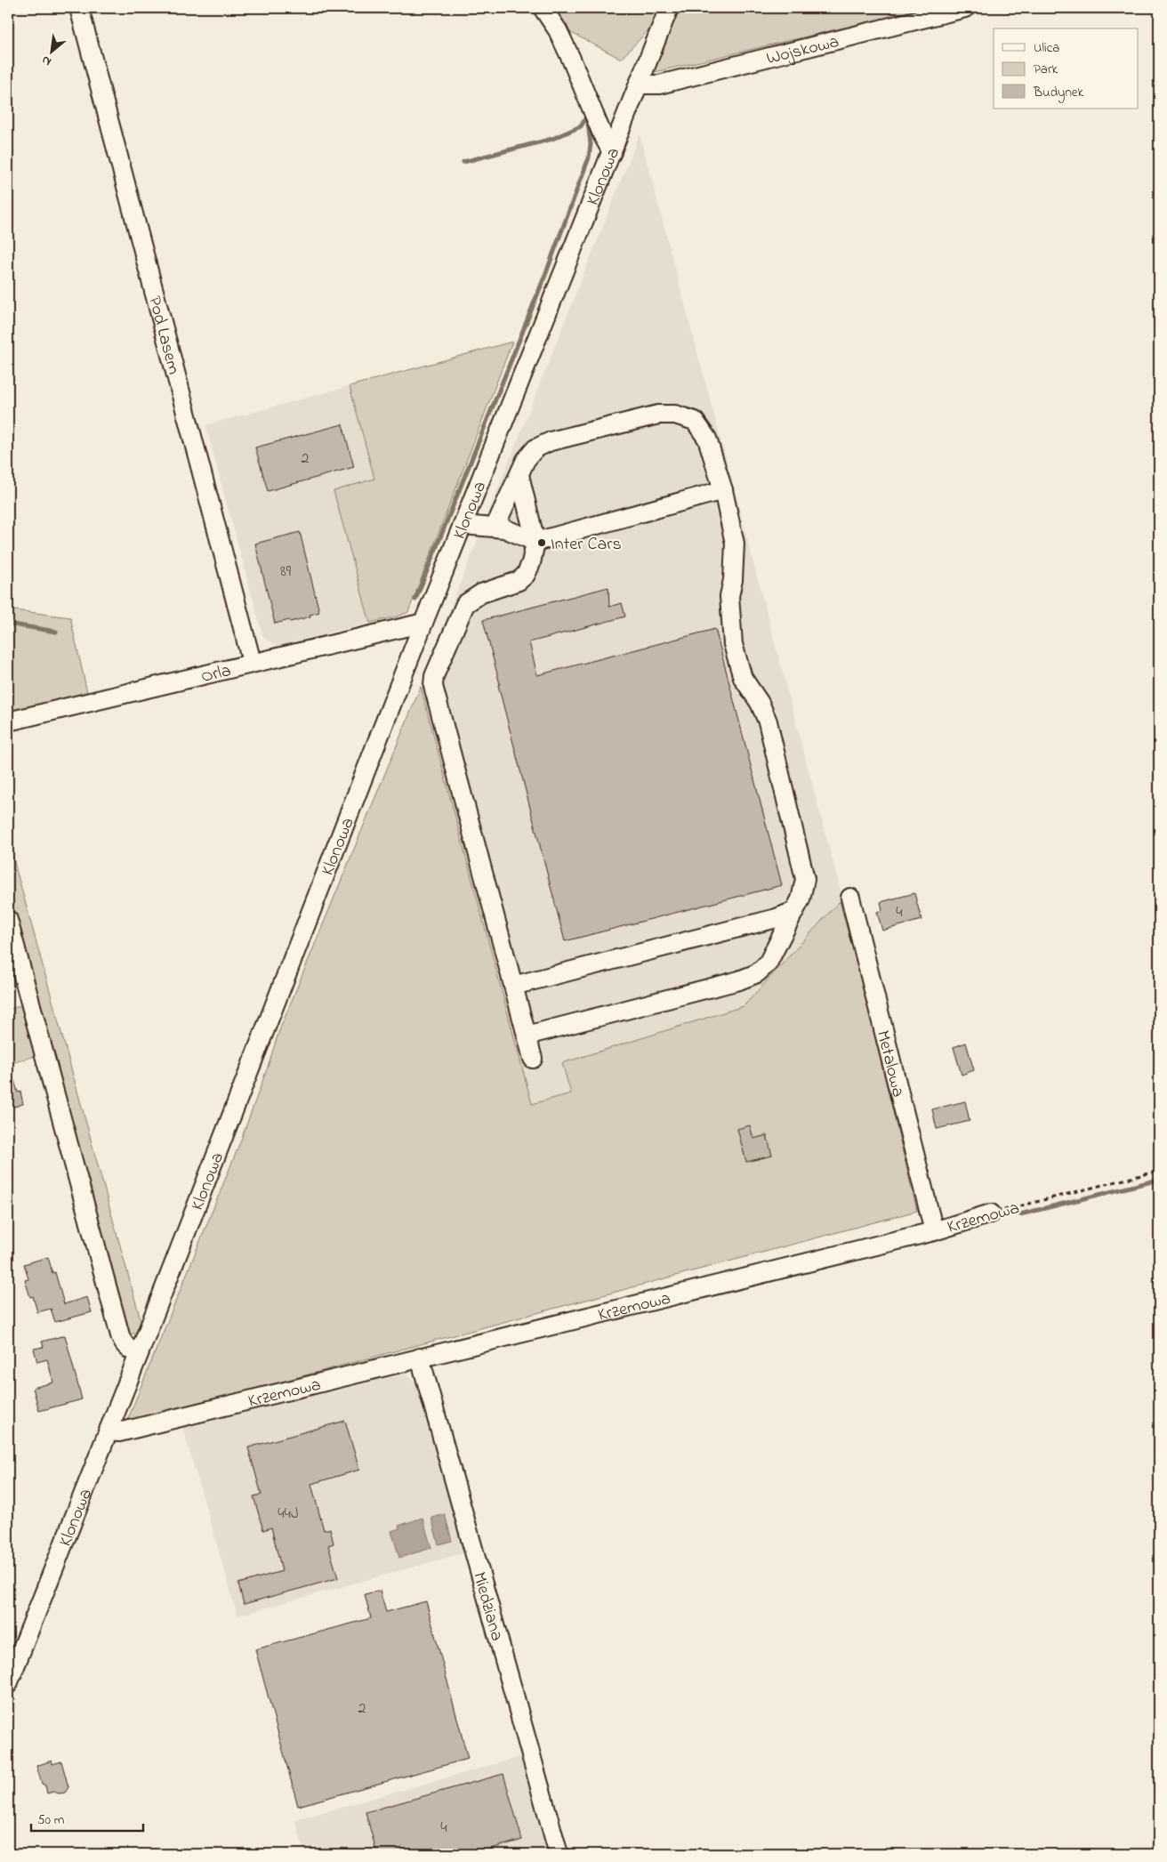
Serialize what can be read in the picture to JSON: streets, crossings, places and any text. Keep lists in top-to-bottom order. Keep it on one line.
{"streets":{"street":["Wojskowa","Klonowa","Pod Lasem","Orla","Metalowa","Krzemowa","Miedziana"]},"crossings":[["Wojskowa","Klonowa"],["Klonowa","Orla"],["Klonowa","Krzemowa"],["Pod Lasem","Orla"],["Metalowa","Krzemowa"],["Krzemowa","Miedziana"]],"places":["Inter Cars"],"house_numbers":["2","89","4","44J","2","4"],"legend":["Ulica","Park","Budynek"],"scale_bar":"50 m","north":"bottom left"}
